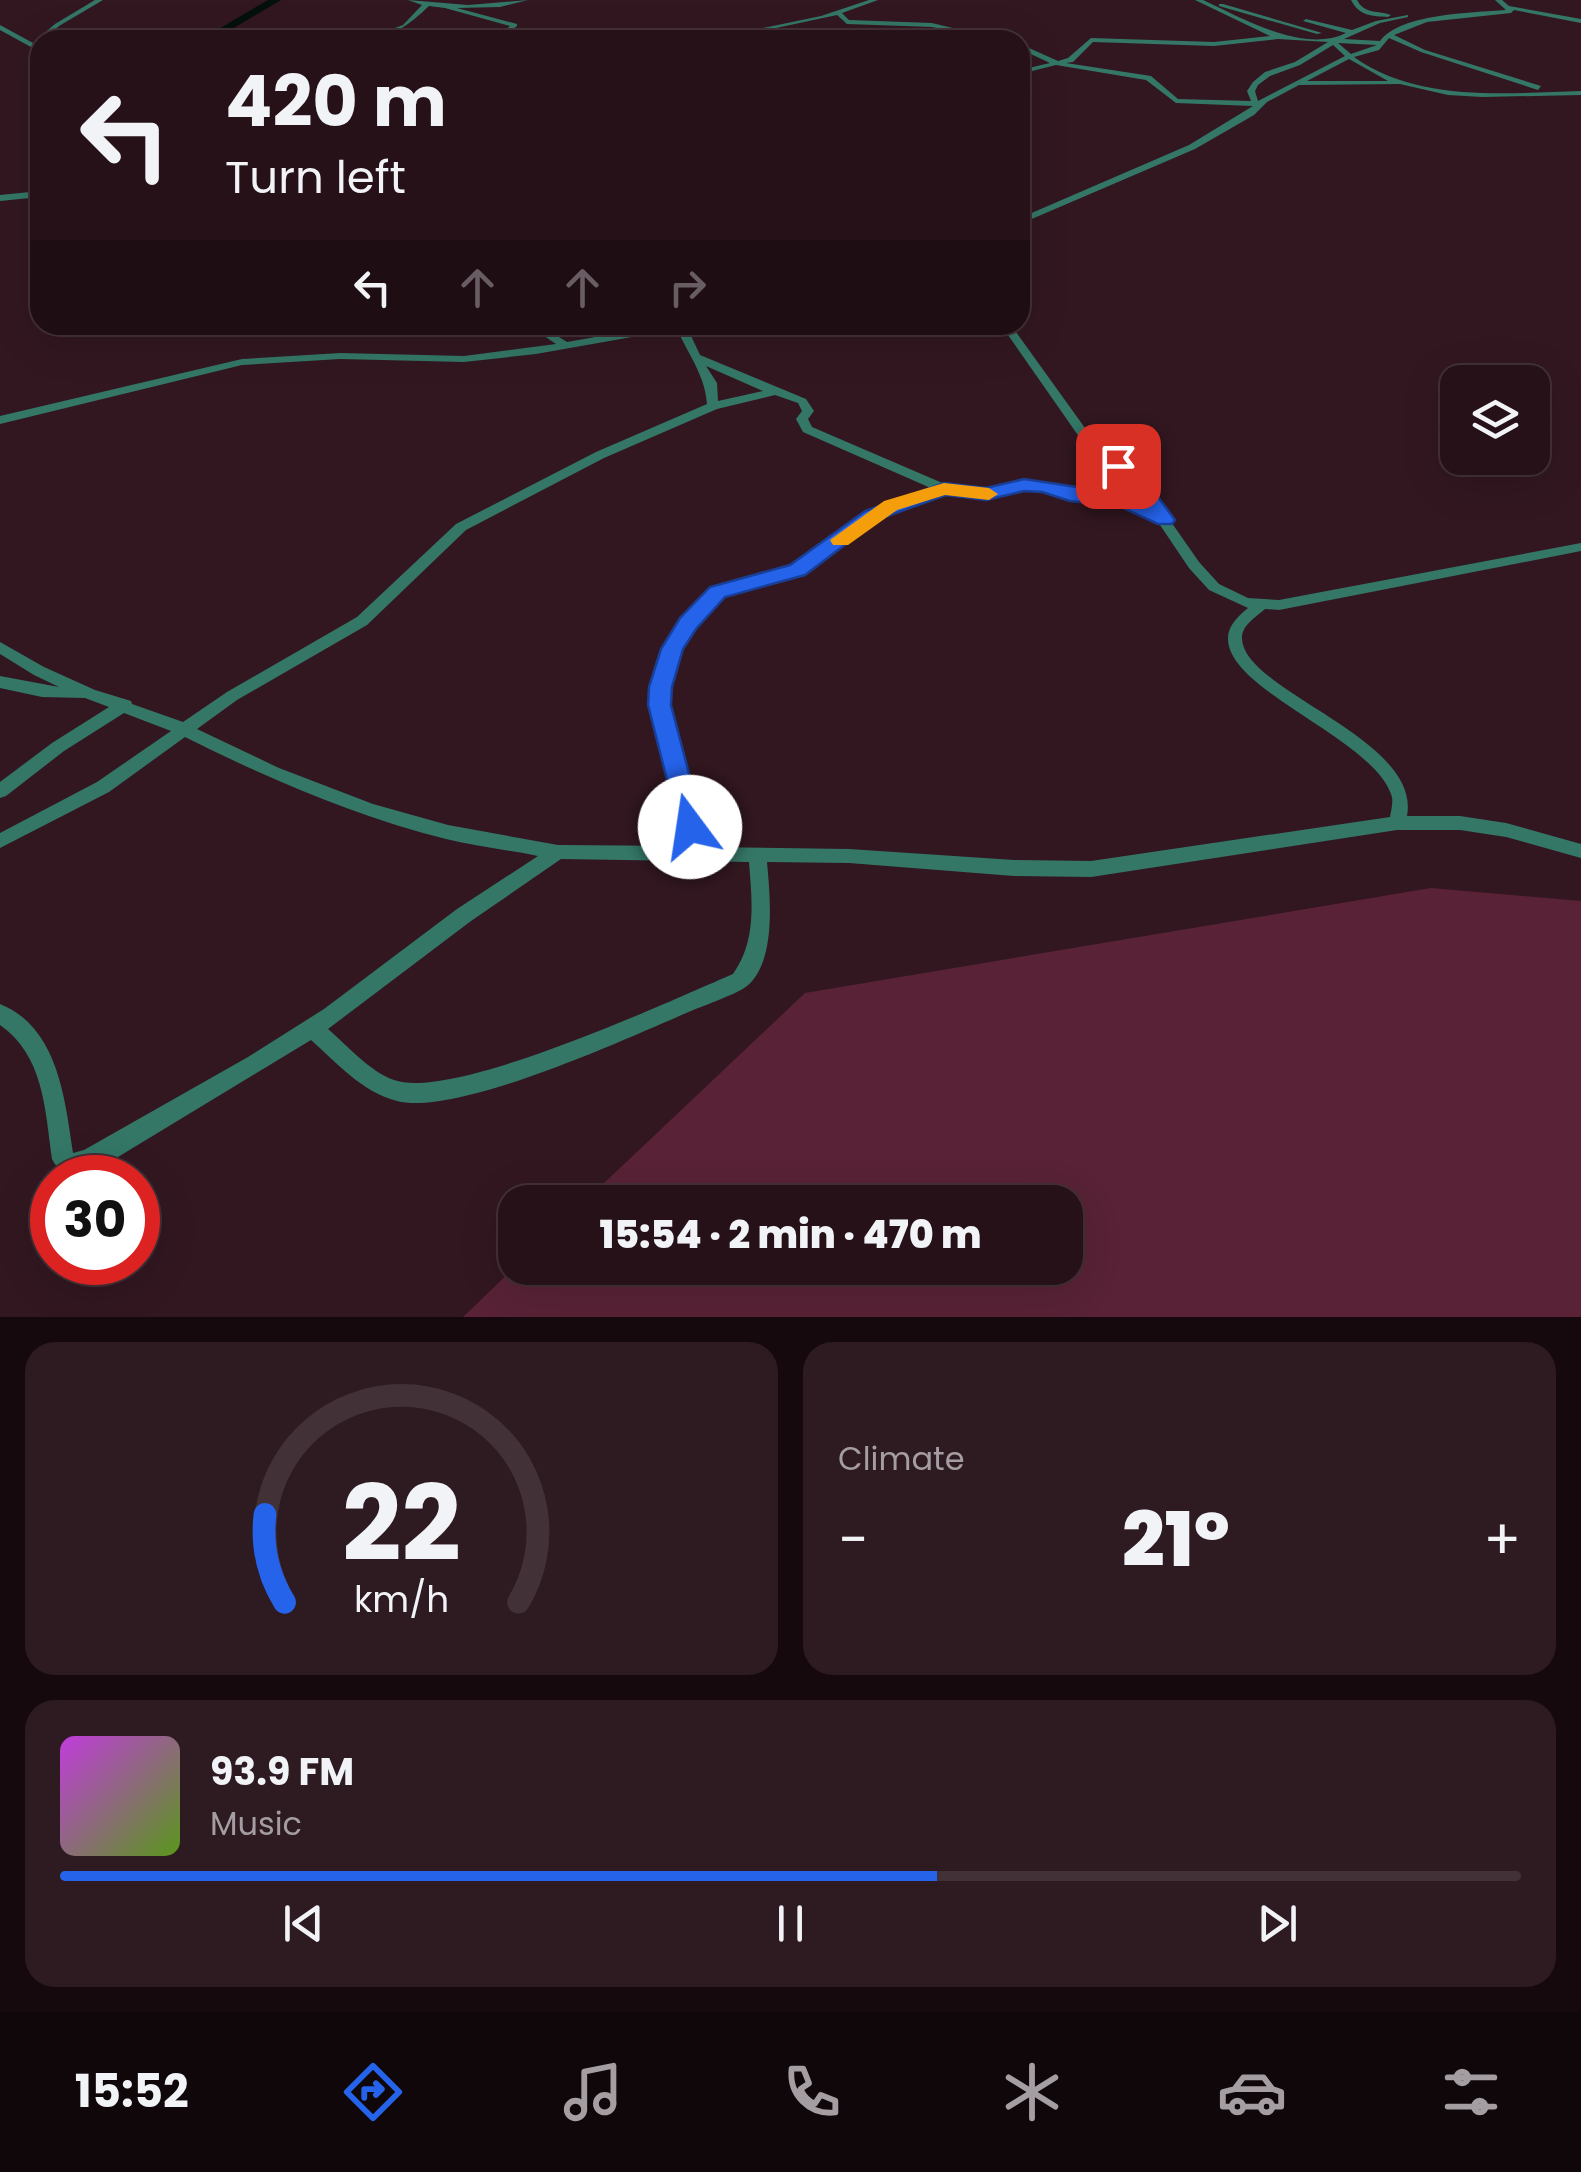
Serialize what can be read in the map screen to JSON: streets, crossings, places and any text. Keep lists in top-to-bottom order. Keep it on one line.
{"page":{"turn":["420 m","Turn left"],"limit":"30","trip":"15:54 · 2 min · 470 m","tile":"Climate","heat":["−","21°","+"],"song":["93.9 FM","Music"],"tabs":"15:52","gauge":["22","km/h"]}}
